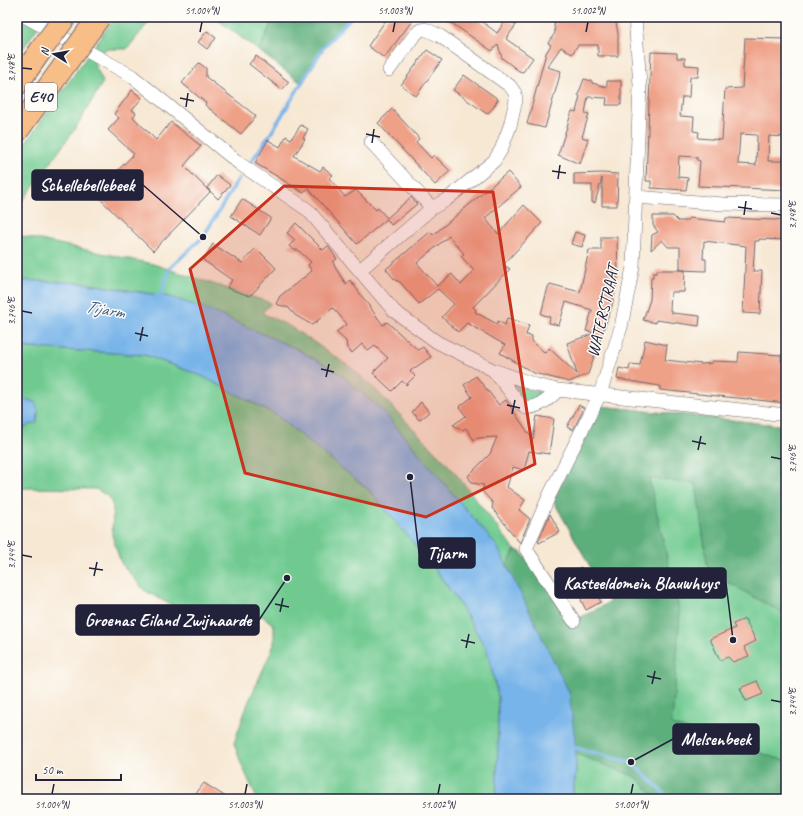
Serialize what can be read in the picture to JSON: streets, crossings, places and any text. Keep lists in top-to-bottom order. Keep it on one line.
{"streets":{"highway":["E40"],"street":["WATERSTRAAT"]},"water":["Tijarm"],"places":["Schellebellebeek","Tijarm","Groenas Eiland Zwijnaarde","Kasteeldomein Blauwhuys","Melsenbeek"],"scale_bar":"50 m","north":"left","coordinates":["51.004°N","51.003°N","51.002°N","3.748°E","3.746°E","3.744°E","51.001°N"]}
